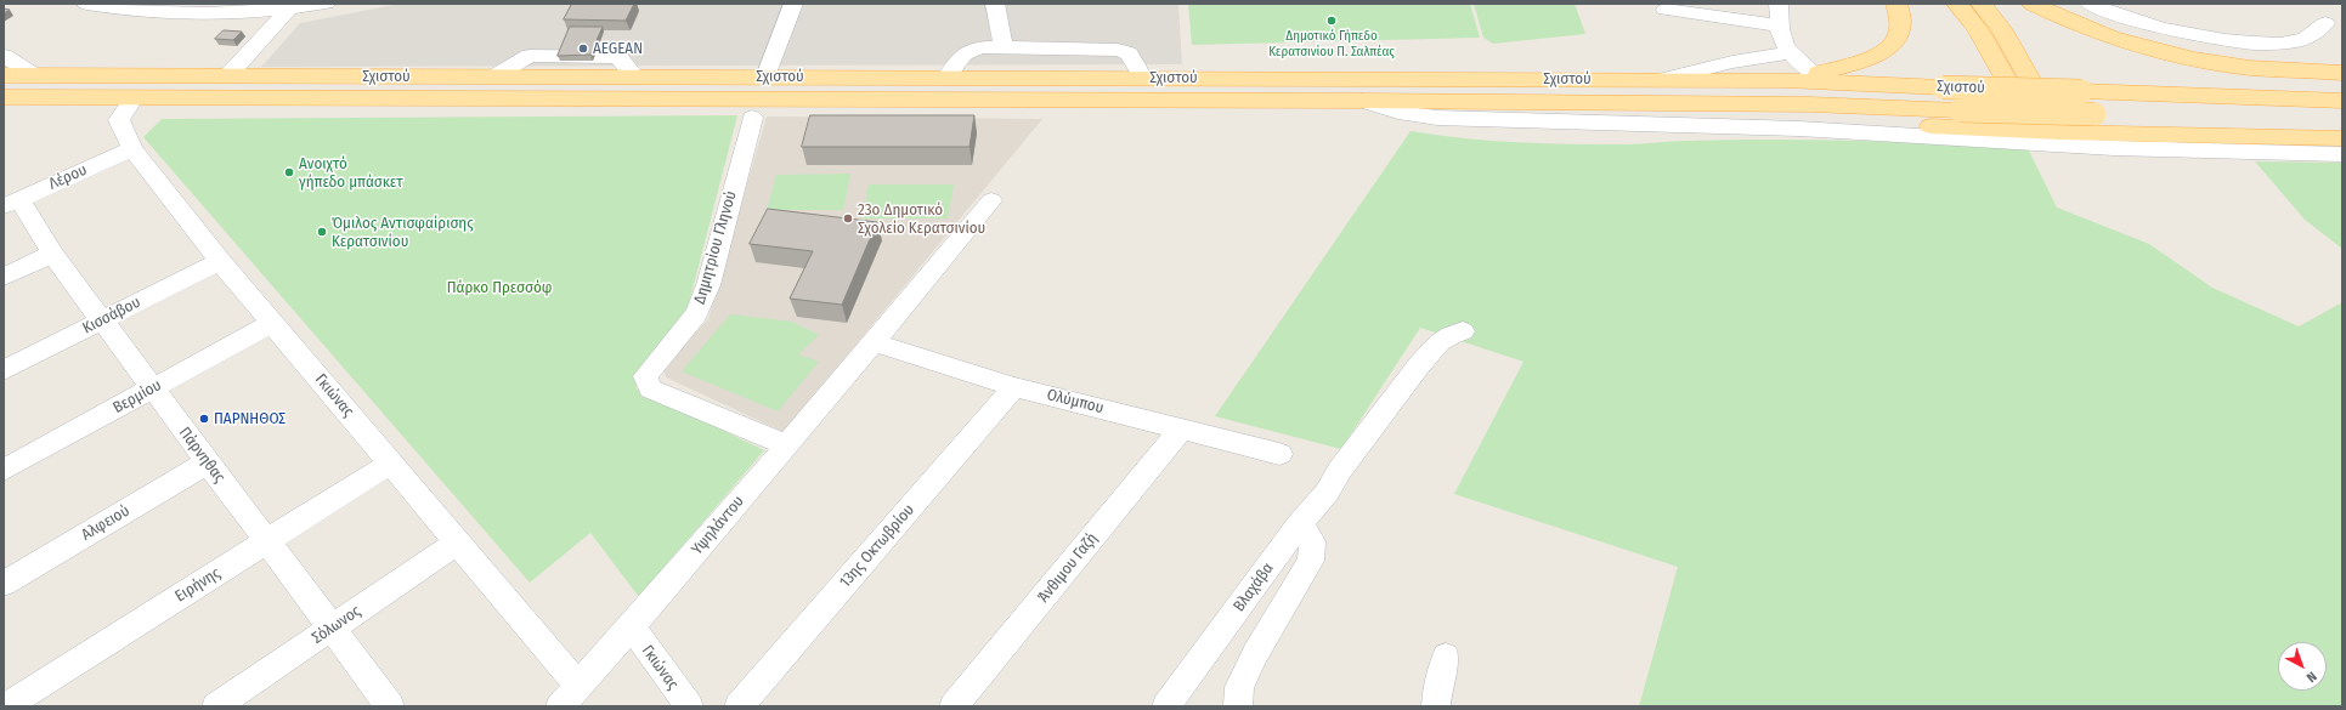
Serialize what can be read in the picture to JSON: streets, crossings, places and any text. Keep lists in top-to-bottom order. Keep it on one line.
{"streets":{"main road":["Σχιστού"],"street":["Λέρου","Δημητρίου Γληνού","Κισσάβου","Γκιώνας","Βερμίου","Ολύμπου","Πάρνηθας","Αλφειού","Υψηλάντου","13ης Οκτωβρίου","Άνθιμου Γαζή","Ειρήνης","Βλαχάβα","Σόλωνος"]},"crossings":[["Σχιστού","Γκιώνας"],["Λέρου","Γκιώνας"],["Λέρου","Πάρνηθας"],["Δημητρίου Γληνού","Υψηλάντου"],["Κισσάβου","Γκιώνας"],["Κισσάβου","Πάρνηθας"],["Γκιώνας","Βερμίου"],["Γκιώνας","Υψηλάντου"],["Γκιώνας","Ειρήνης"],["Γκιώνας","Σόλωνος"],["Βερμίου","Πάρνηθας"],["Ολύμπου","Υψηλάντου"],["Ολύμπου","13ης Οκτωβρίου"],["Ολύμπου","Άνθιμου Γαζή"],["Πάρνηθας","Αλφειού"],["Πάρνηθας","Ειρήνης"],["Πάρνηθας","Σόλωνος"]],"parks":["Πάρκο Πρεσσόφ"],"places":["Δημοτικό Γήπεδο Κερατσινίου Π. Σαλπέας","AEGEAN","Ανοιχτό γήπεδο μπάσκετ","23o Δημοτικό Σχολείο Κερατσινίου","Όμιλος Αντισφαίρισης Κερατσινίου","ΠΑΡΝΗΘΟΣ"],"north":"bottom right"}
